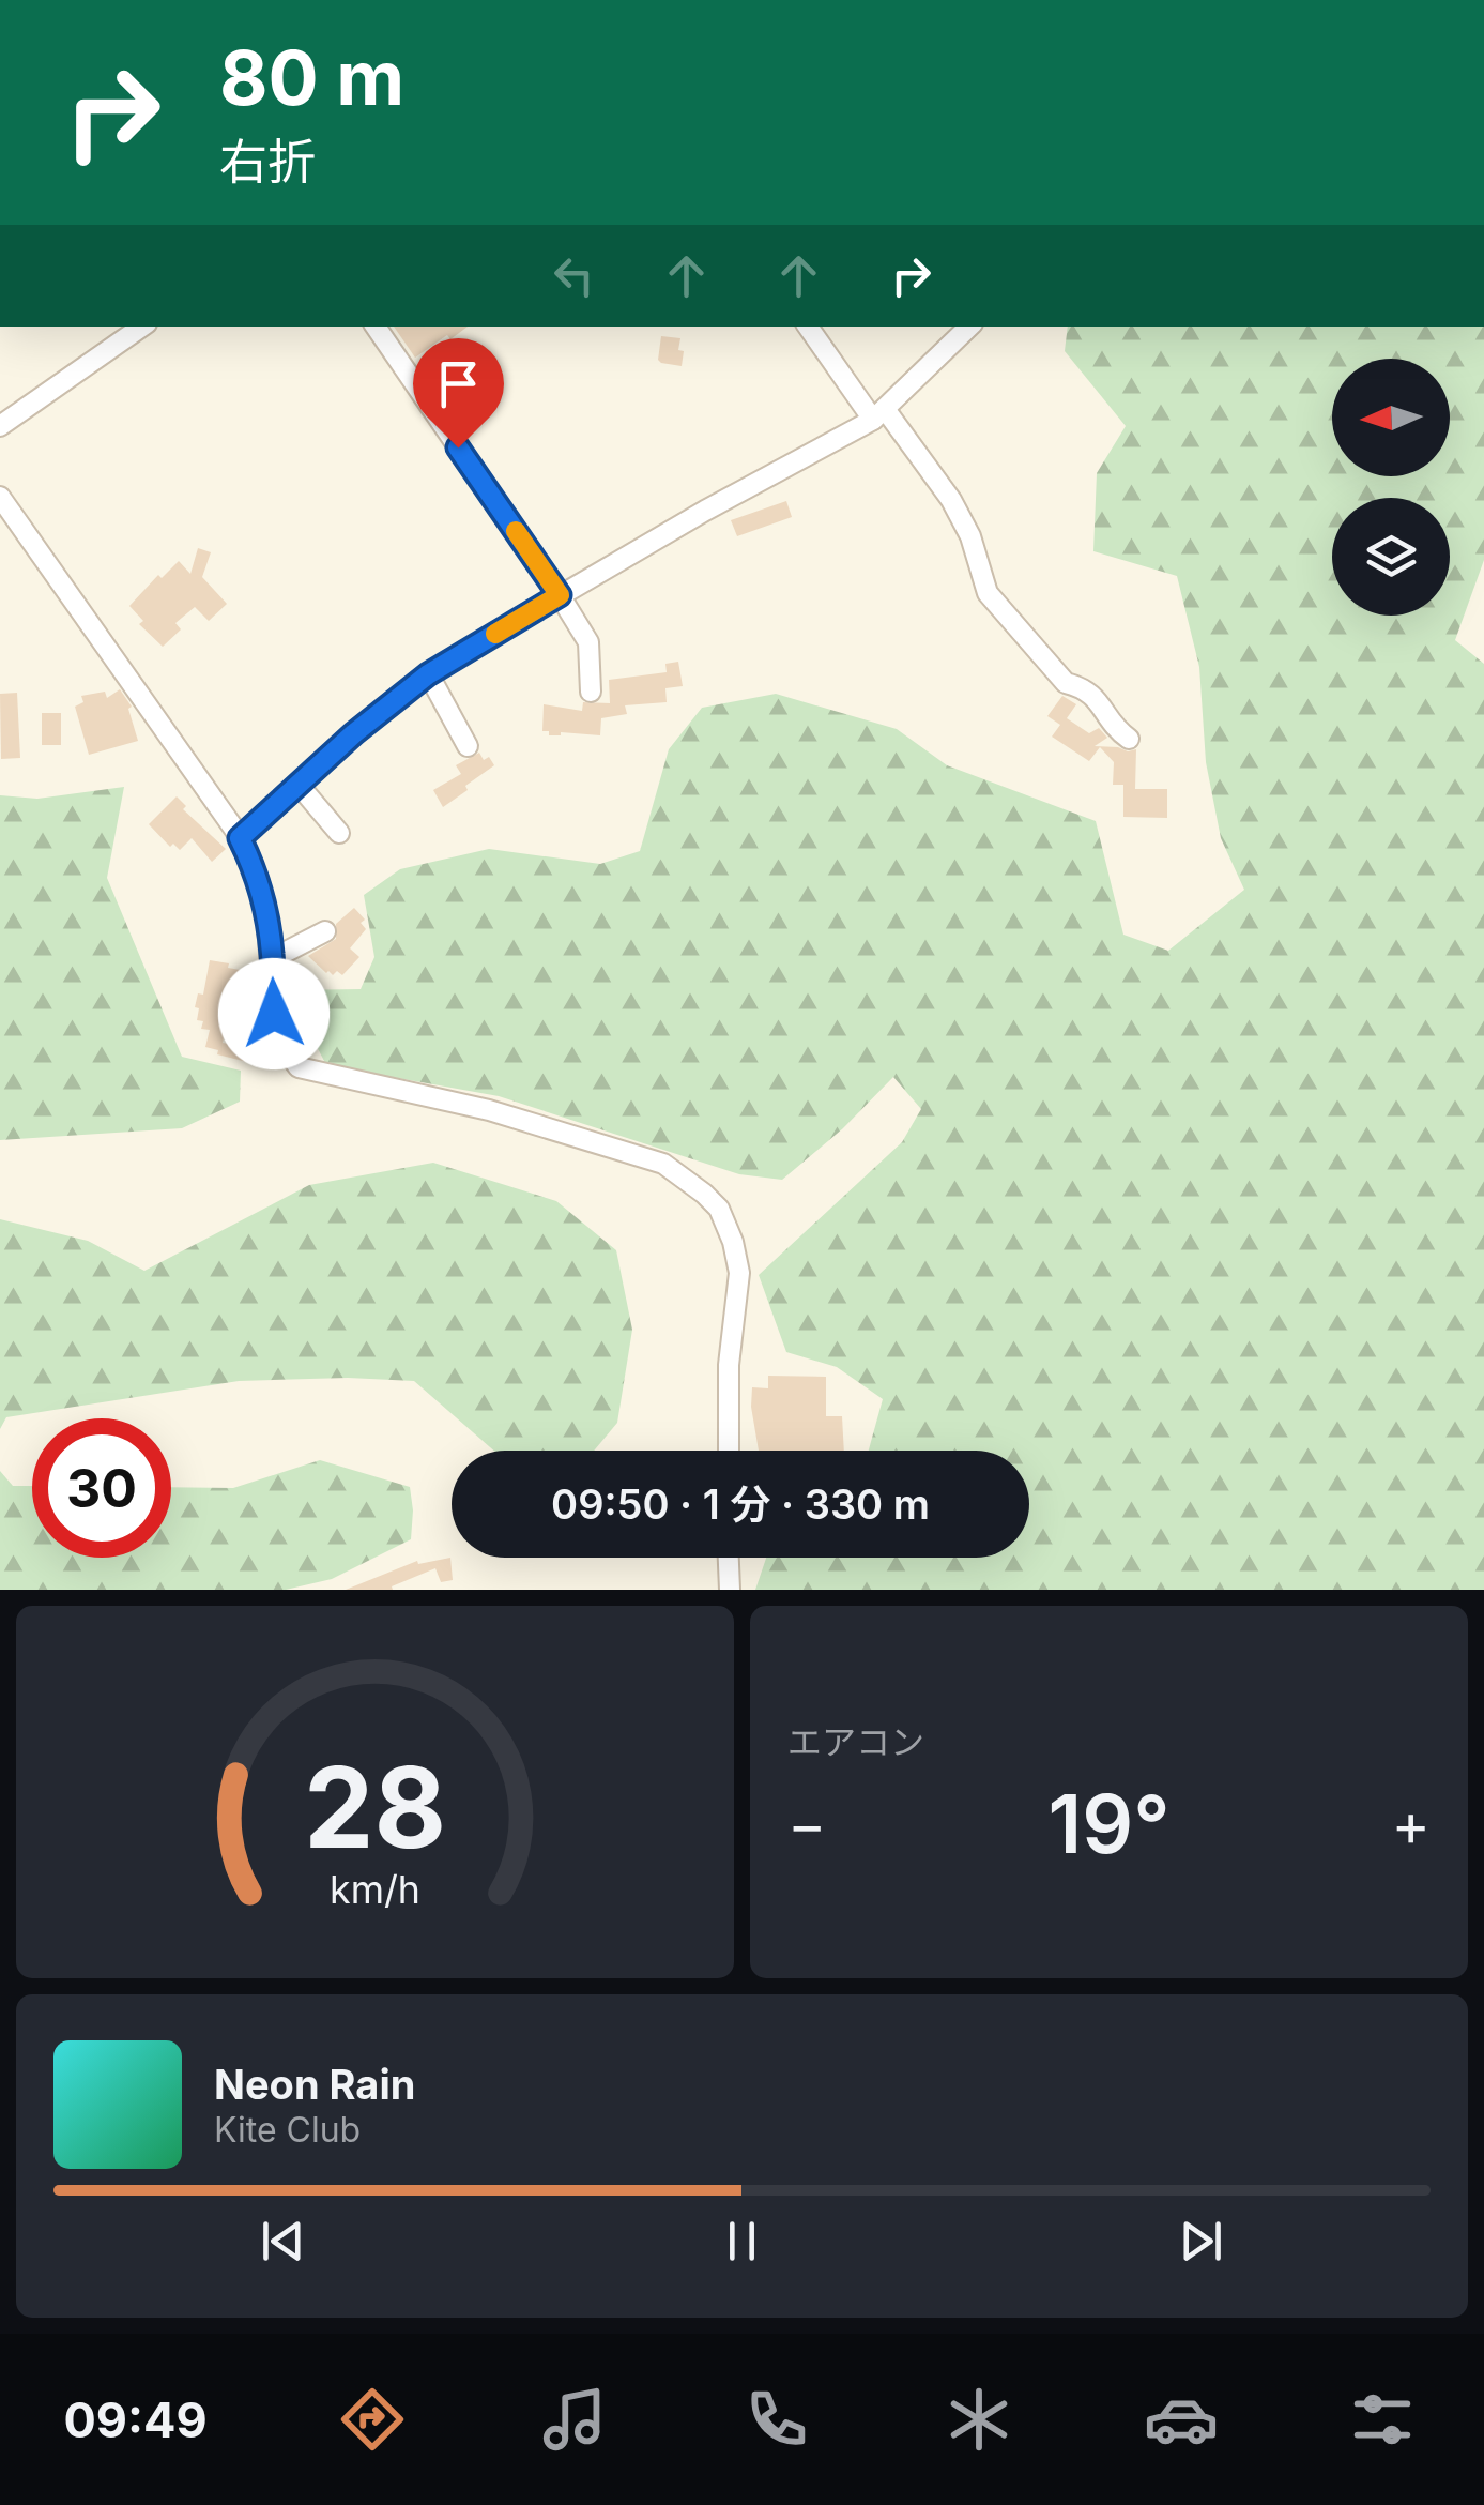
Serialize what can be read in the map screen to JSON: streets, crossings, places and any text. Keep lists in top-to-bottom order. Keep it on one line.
{"north":"left","page":{"turn":["80 m","右折"],"limit":"30","trip":"09:50 · 1 分 · 330 m","tile":"エアコン","heat":["−","19°","+"],"song":["Neon Rain","Kite Club"],"tabs":"09:49","gauge":["28","km/h"]}}
